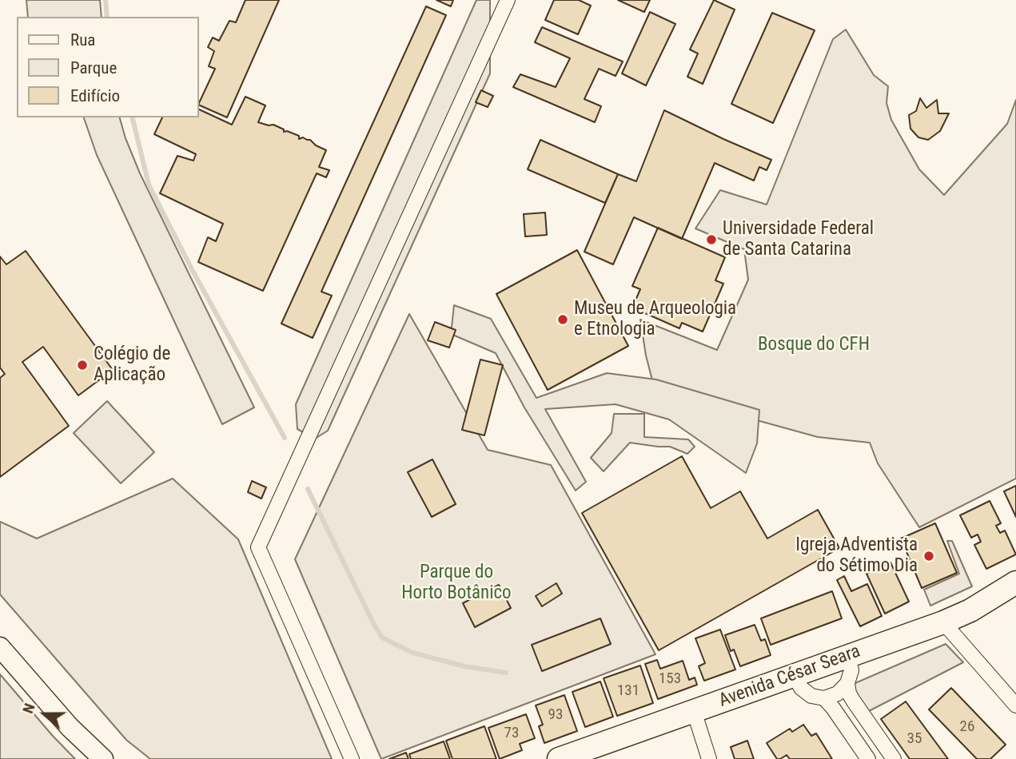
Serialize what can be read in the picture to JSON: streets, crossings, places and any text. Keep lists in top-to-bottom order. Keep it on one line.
{"streets":{"main road":["Avenida César Seara"]},"parks":["Bosque do CFH","Parque do Horto Botânico"],"places":["Universidade Federal de Santa Catarina","Museu de Arqueologia e Etnologia","Colégio de Aplicação","Igreja Adventista do Sétimo Dia"],"house_numbers":["153","131","93","26","73","35"],"legend":["Rua","Parque","Edifício"],"north":"left"}
